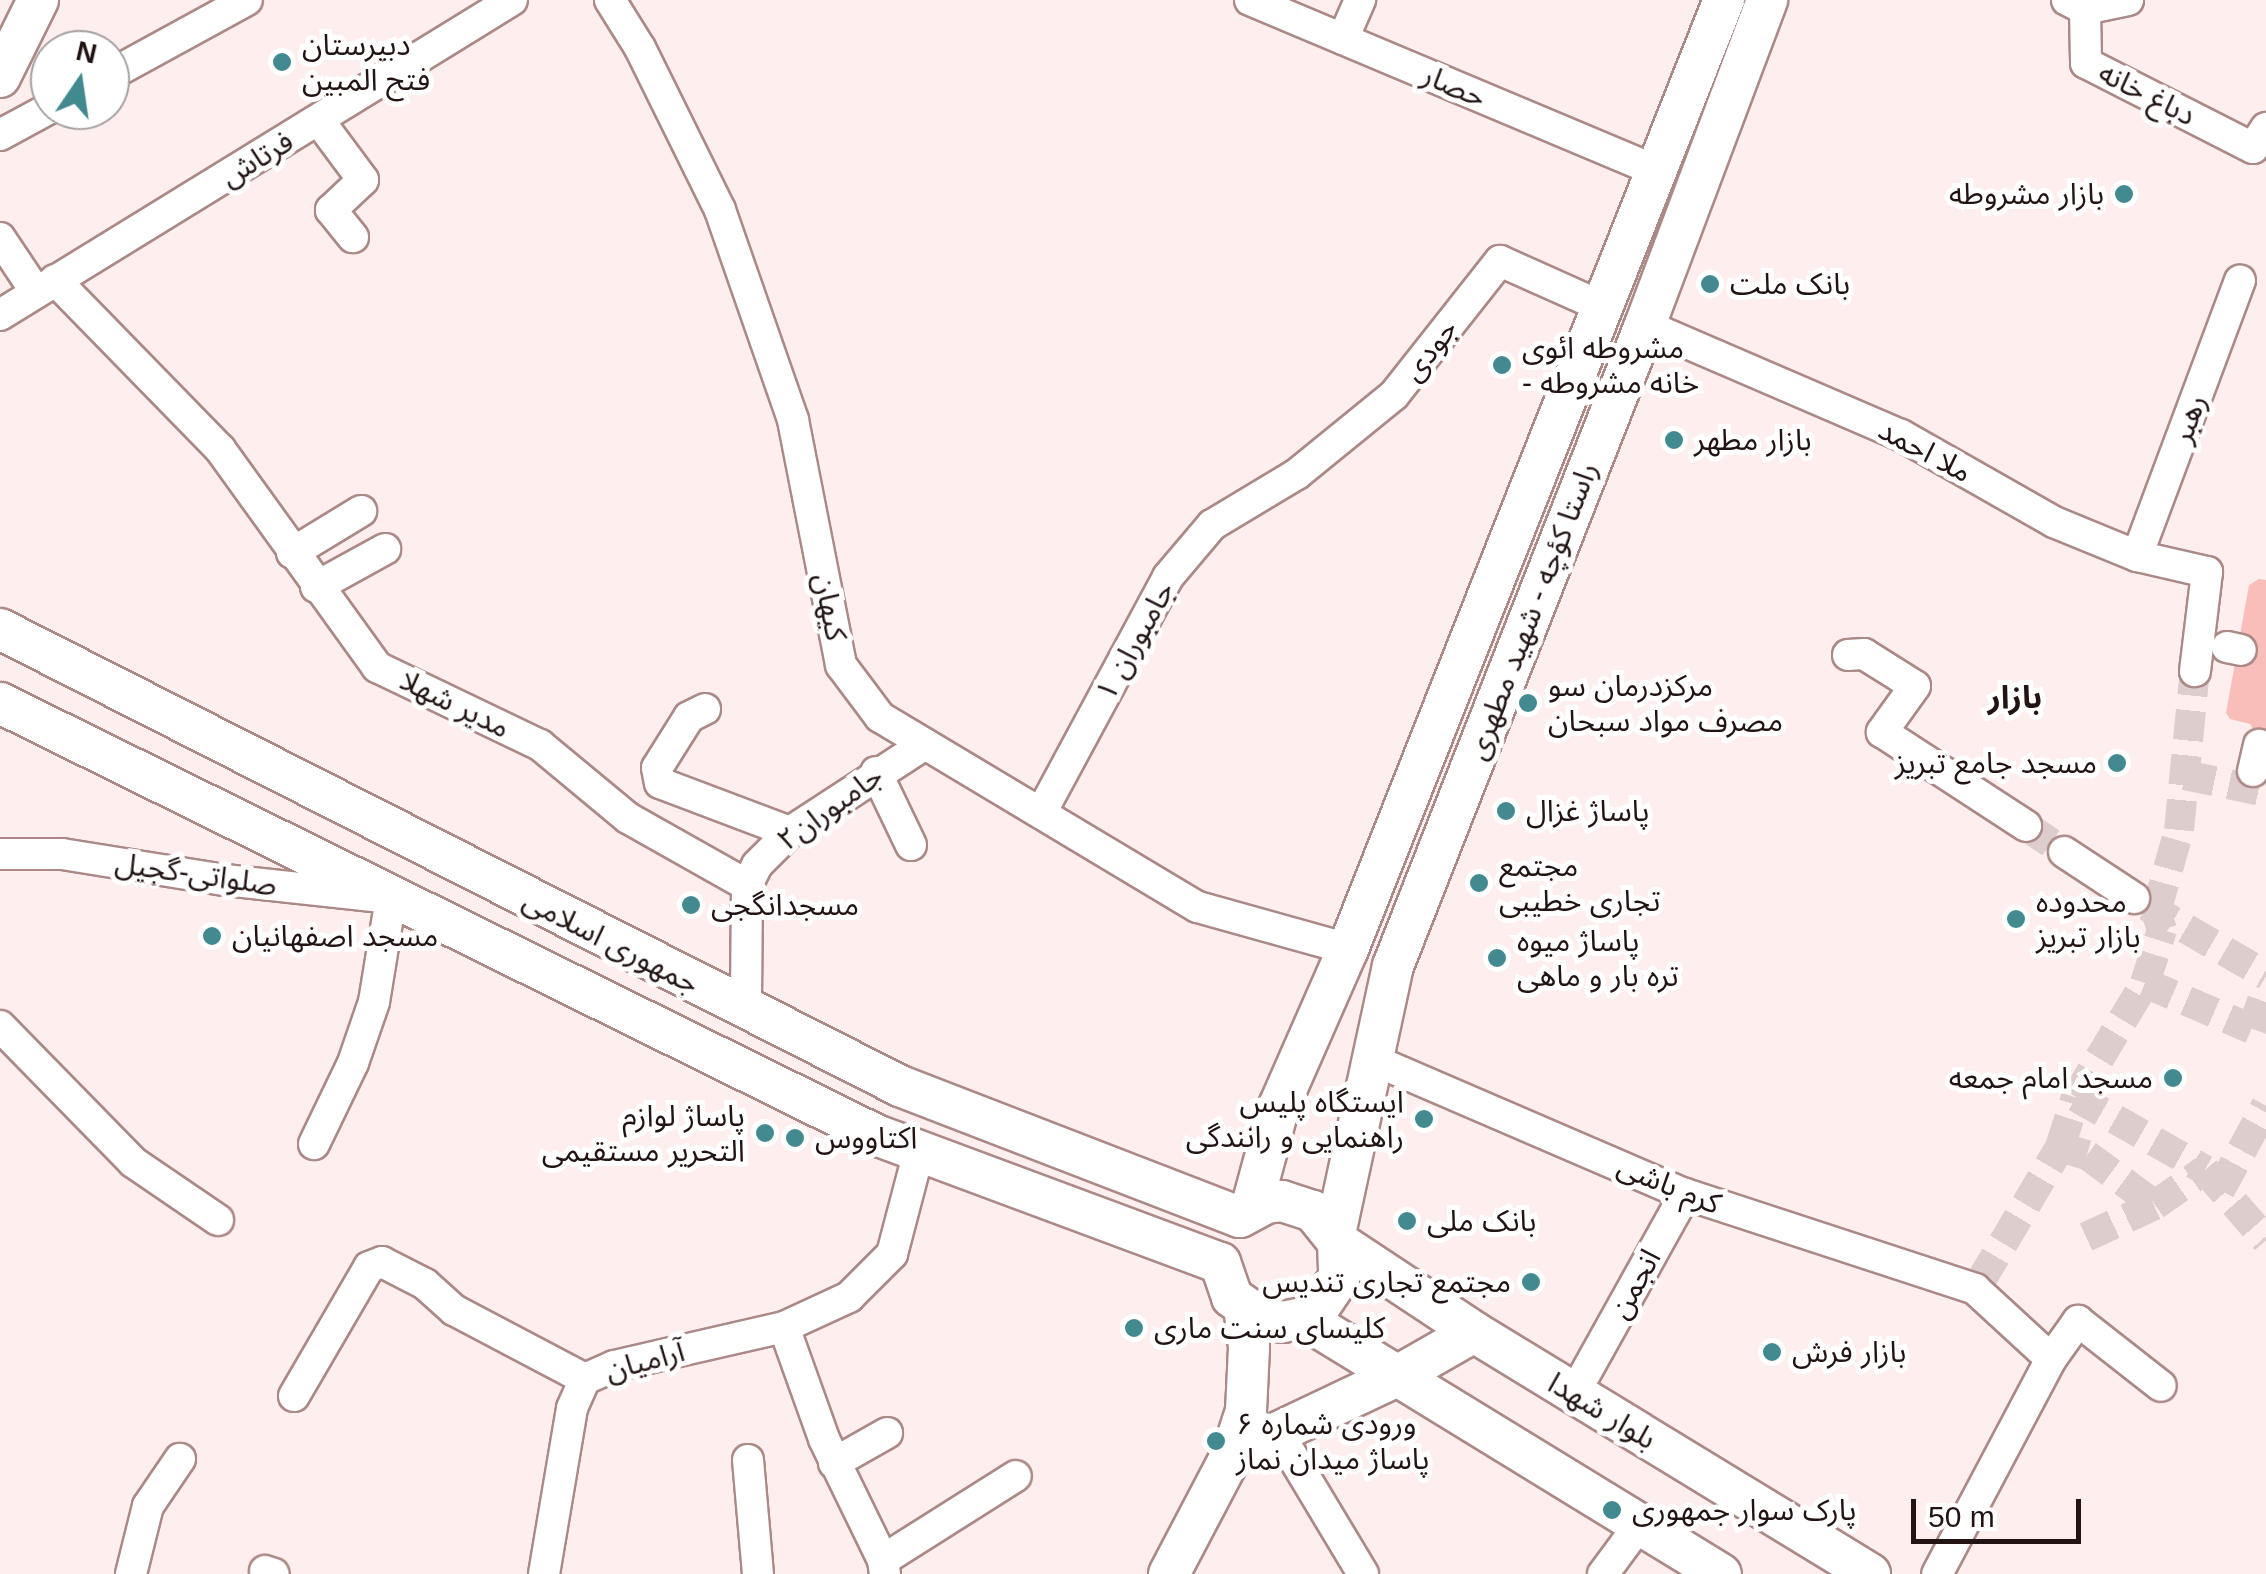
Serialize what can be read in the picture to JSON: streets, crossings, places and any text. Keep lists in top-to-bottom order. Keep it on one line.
{"streets":{"main road":["راستا کؤچه - شهید مطهری","جمهوری اسلامی","بلوار شهدا"],"street":["حصار","دباغ خانه","فرتاش","جودی","رهبر","ملا احمد","کیهان","جامبوران ۱","مدیر شهلا","جامبوران۲","صلواتی-گجیل","کرم باشی","انجمن","آرامیان"]},"crossings":[["حصار","راستا کؤچه - شهید مطهری"],["فرتاش","مدیر شهلا"],["جودی","راستا کؤچه - شهید مطهری"],["جودی","جامبوران ۱"],["رهبر","ملا احمد"],["ملا احمد","راستا کؤچه - شهید مطهری"],["کیهان","راستا کؤچه - شهید مطهری"],["کیهان","جامبوران ۱"],["کیهان","جامبوران۲"],["راستا کؤچه - شهید مطهری","جمهوری اسلامی"],["راستا کؤچه - شهید مطهری","کرم باشی"],["راستا کؤچه - شهید مطهری","بلوار شهدا"],["مدیر شهلا","جامبوران۲"],["صلواتی-گجیل","جمهوری اسلامی"],["جمهوری اسلامی","آرامیان"],["جمهوری اسلامی","بلوار شهدا"],["کرم باشی","انجمن"]],"districts":["بازار"],"places":["دبیرستان فتح المبین","بازار مشروطه","بانک ملت","مشروطه ائوی - خانه مشروطه","بازار مطهر","مرکزدرمان سو مصرف مواد سبحان","مسجد جامع تبریز","پاساژ غزال","مجتمع تجاری خطیبی","مسجدانگجی","محدوده بازار تبریز","مسجد اصفهانیان","پاساژ میوه تره بار و ماهی","مسجد امام جمعه","ایستگاه پلیس راهنمایی و رانندگی","پاساژ لوازم التحریر مستقیمی","اکتاووس","بانک ملی","مجتمع تجاری تندیس","کلیسای سنت ماری","بازار فرش","ورودی شماره ۶ پاساژ میدان نماز","پارک سوار جمهوری"],"scale_bar":"50 m","north":"top"}
